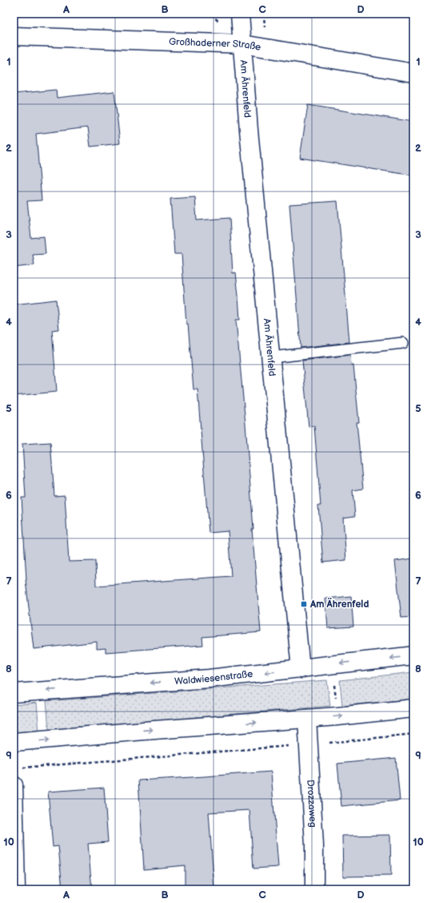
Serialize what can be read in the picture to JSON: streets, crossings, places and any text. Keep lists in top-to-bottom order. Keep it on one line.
{"streets":{"street":["Großhaderner Straße","Am Ährenfeld","Waldwiesenstraße","Drozzaweg"]},"crossings":[["Großhaderner Straße","Am Ährenfeld"],["Am Ährenfeld","Waldwiesenstraße"]],"places":{"transit":["Am Ährenfeld"]},"grid":{"columns":["A","B","C","D"],"rows":["1","2","3","4","5","6","7","8","9","10"]}}
